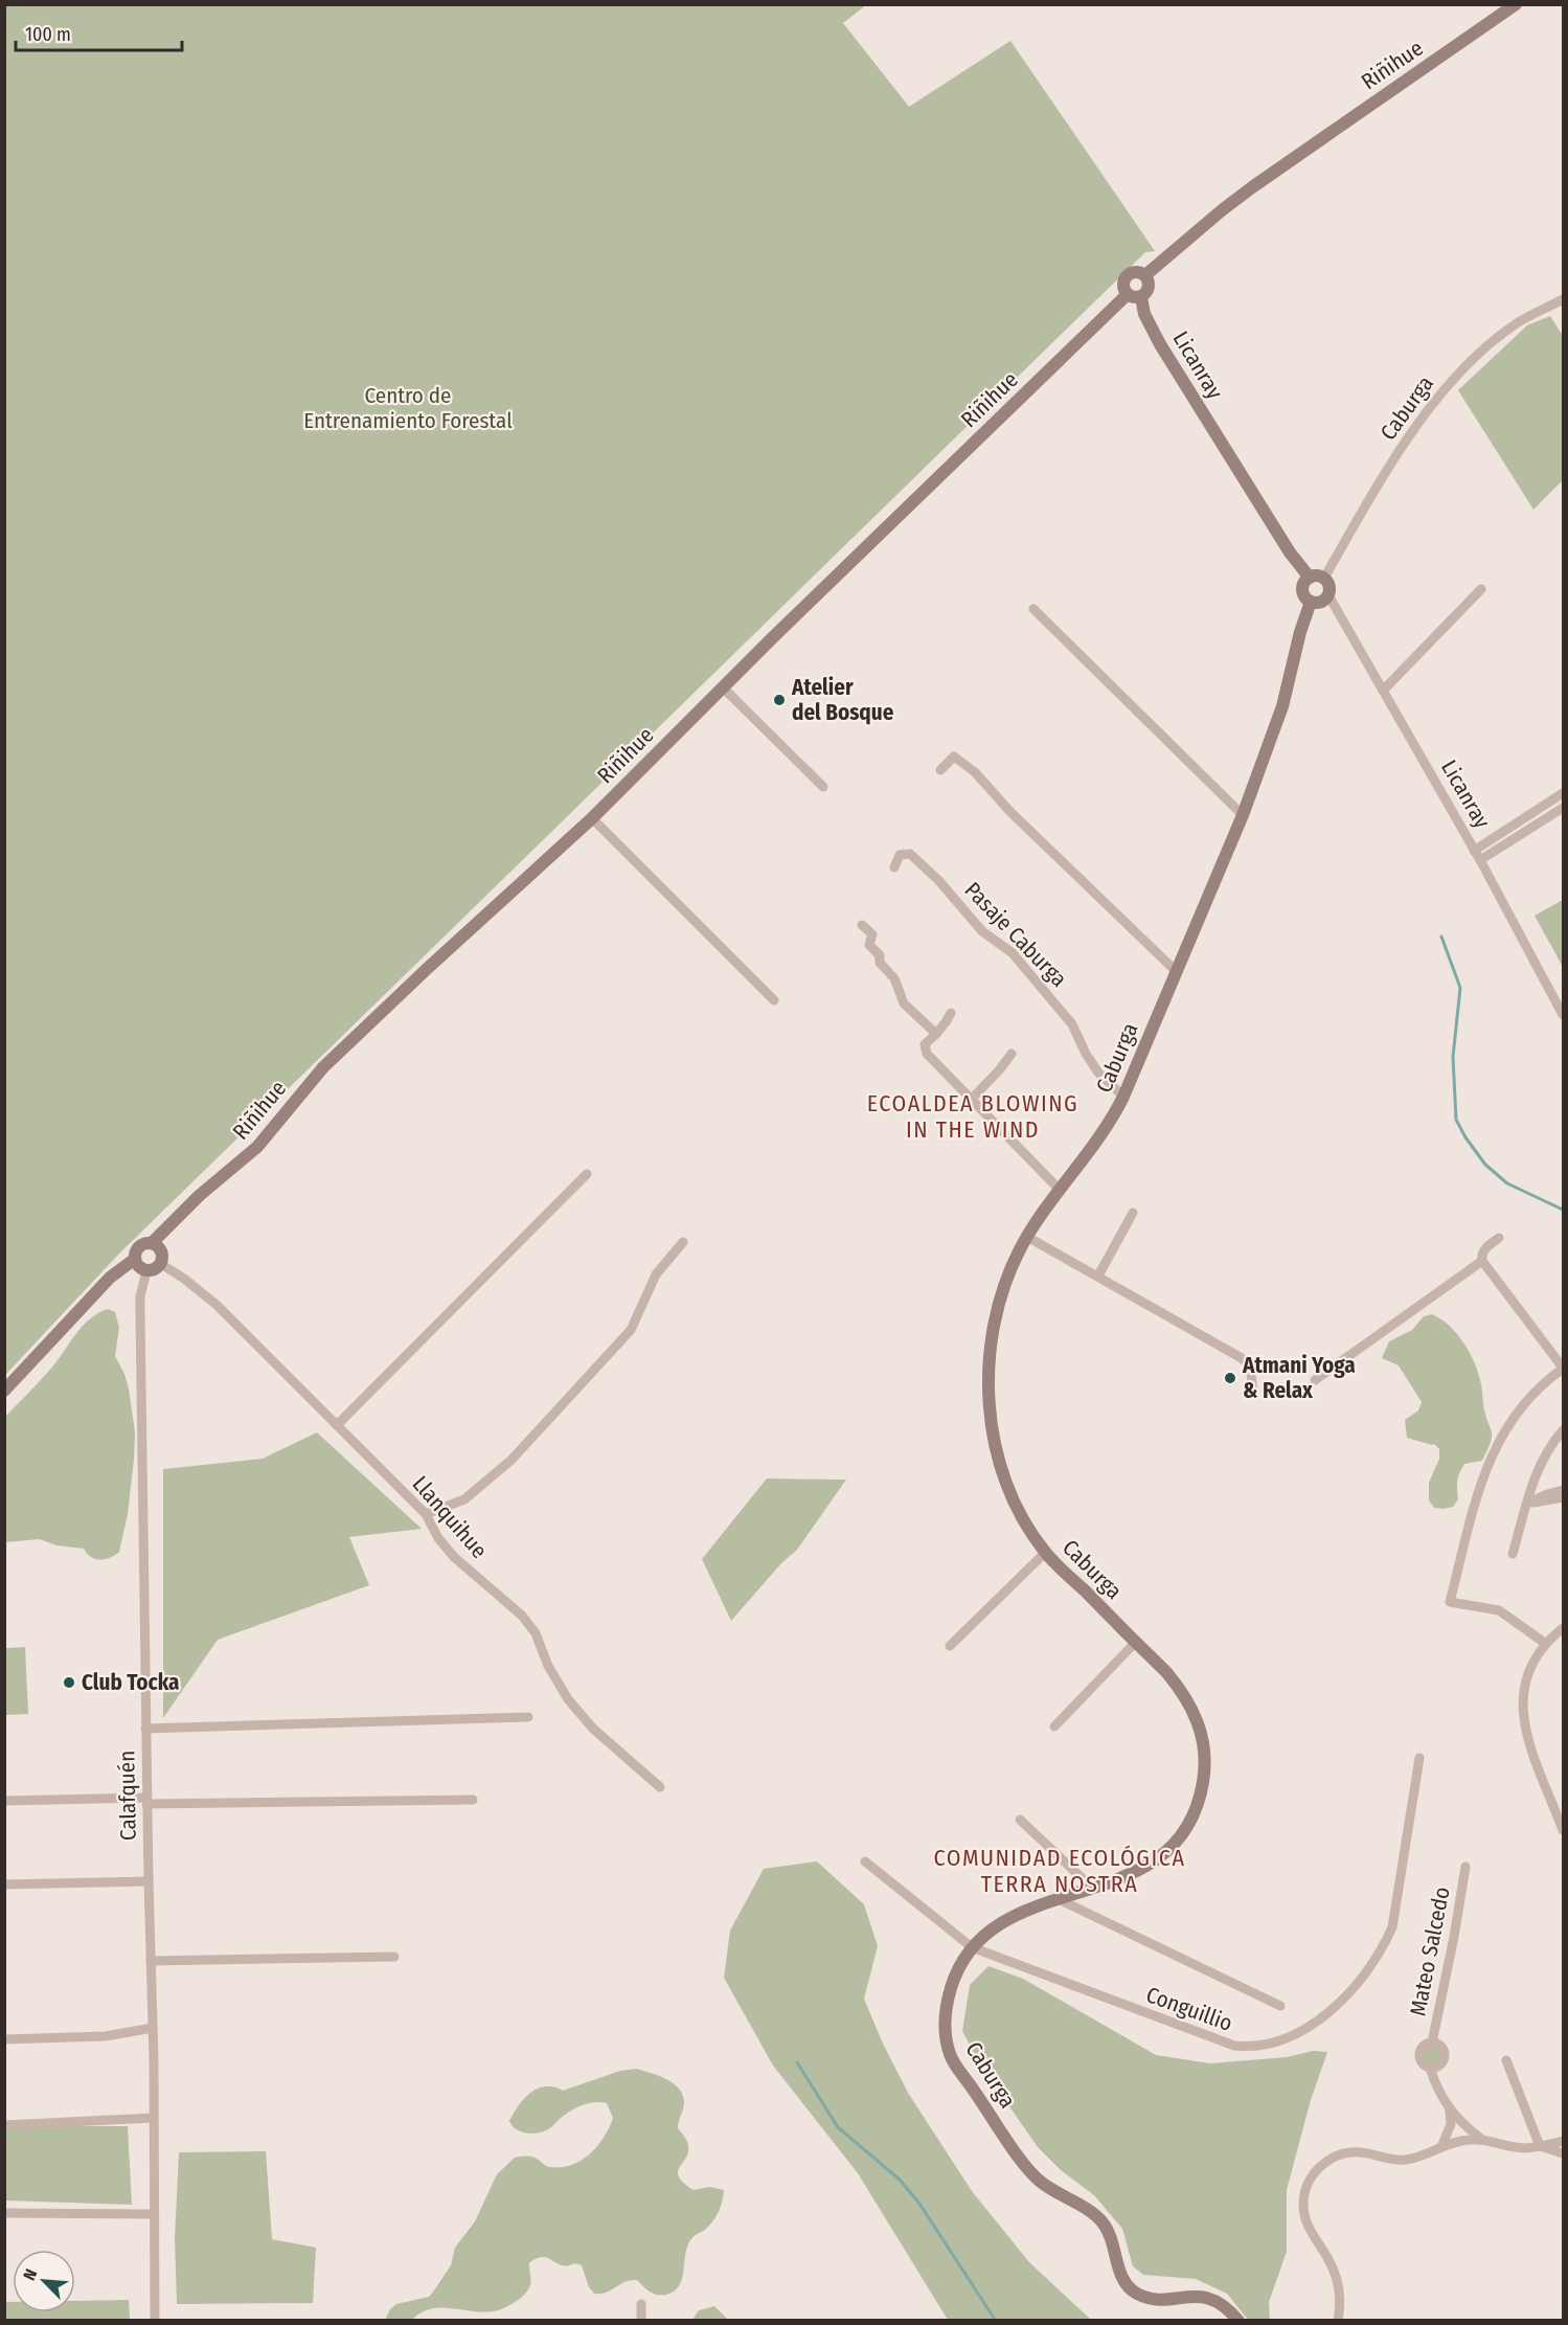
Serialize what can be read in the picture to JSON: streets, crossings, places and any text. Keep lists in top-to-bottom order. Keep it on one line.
{"streets":{"street":["Riñihue","Licanray","Caburga","Pasaje Caburga","Llanquihue","Calafquén","Mateo Salcedo","Conguillio"]},"crossings":[["Riñihue","Licanray"],["Riñihue","Llanquihue"],["Riñihue","Calafquén"],["Licanray","Caburga"],["Caburga","Pasaje Caburga"],["Caburga","Conguillio"],["Llanquihue","Calafquén"]],"districts":["ECOALDEA BLOWING IN THE WIND","COMUNIDAD ECOLÓGICA TERRA NOSTRA"],"parks":["Centro de Entrenamiento Forestal"],"places":["Atelier del Bosque","Atmani Yoga & Relax","Club Tocka"],"scale_bar":"100 m","north":"top left"}
